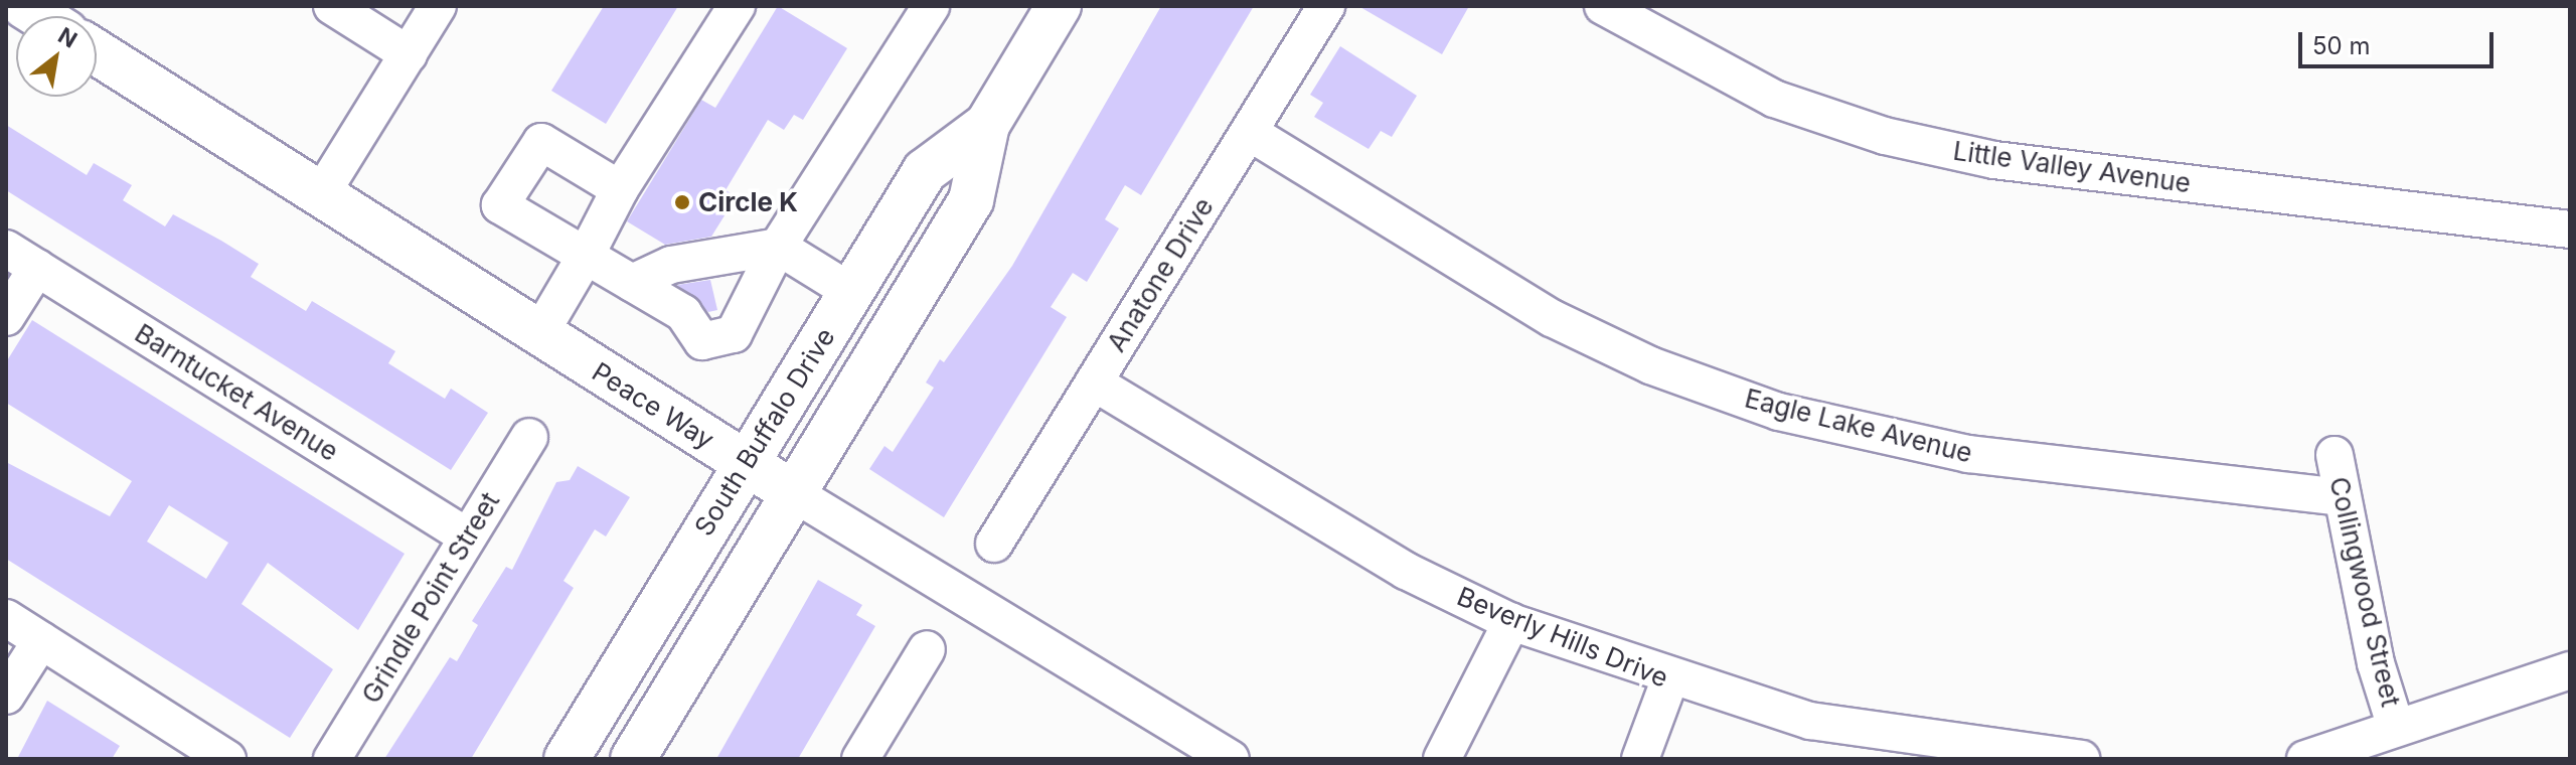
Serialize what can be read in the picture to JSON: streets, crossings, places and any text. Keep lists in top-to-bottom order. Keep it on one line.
{"streets":{"main road":["Peace Way","South Buffalo Drive"],"street":["Little Valley Avenue","Anatone Drive","Barntucket Avenue","Eagle Lake Avenue","Collingwood Street","Grindle Point Street","Beverly Hills Drive"]},"crossings":[["Anatone Drive","Eagle Lake Avenue"],["Anatone Drive","Beverly Hills Drive"],["Barntucket Avenue","Grindle Point Street"],["Peace Way","South Buffalo Drive"],["Eagle Lake Avenue","Collingwood Street"]],"places":["Circle K"],"scale_bar":"50 m","north":"top right"}
